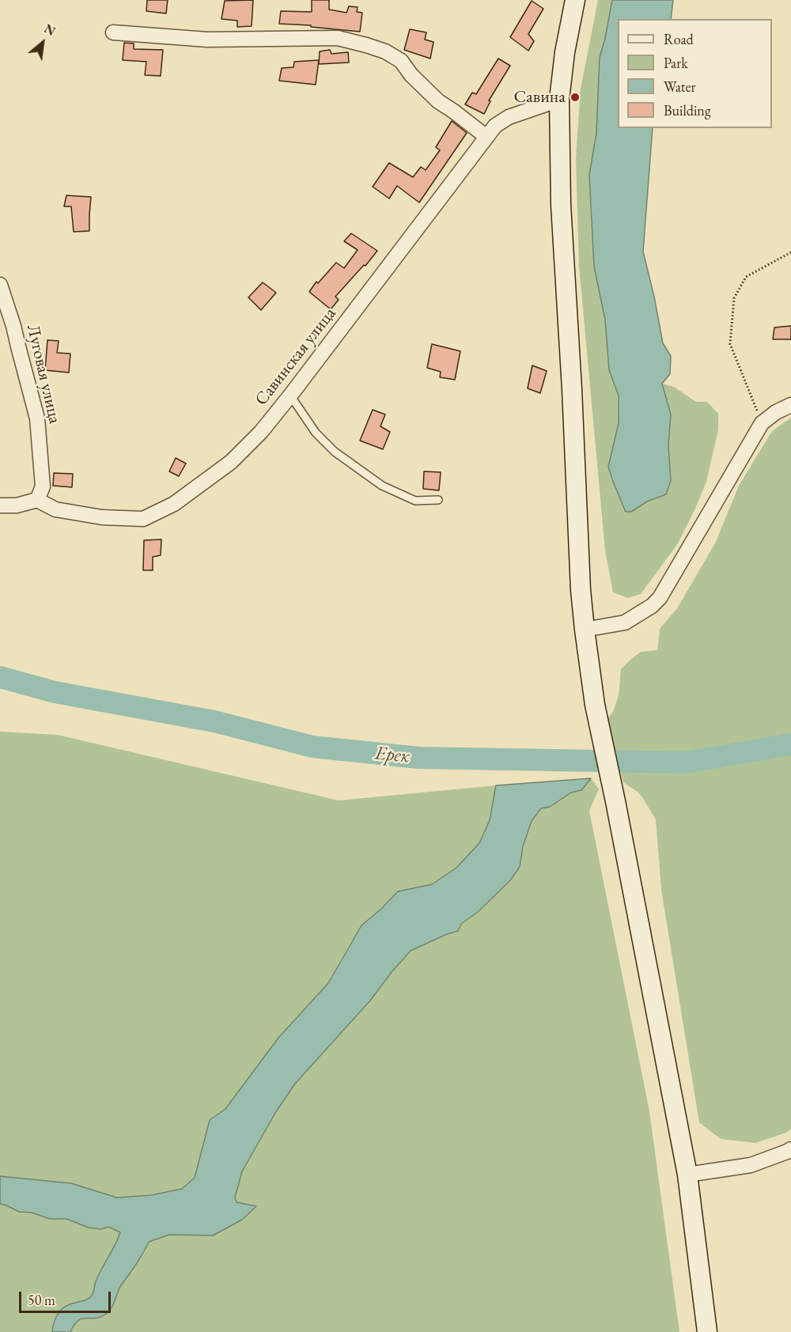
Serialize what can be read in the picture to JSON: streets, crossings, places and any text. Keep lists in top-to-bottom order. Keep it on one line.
{"streets":{"street":["Савинская улица","Луговая улица"]},"crossings":[["Савинская улица","Луговая улица"]],"water":["Ерек"],"places":["Савина"],"legend":["Road","Park","Water","Building"],"scale_bar":"50 m","north":"top right"}
